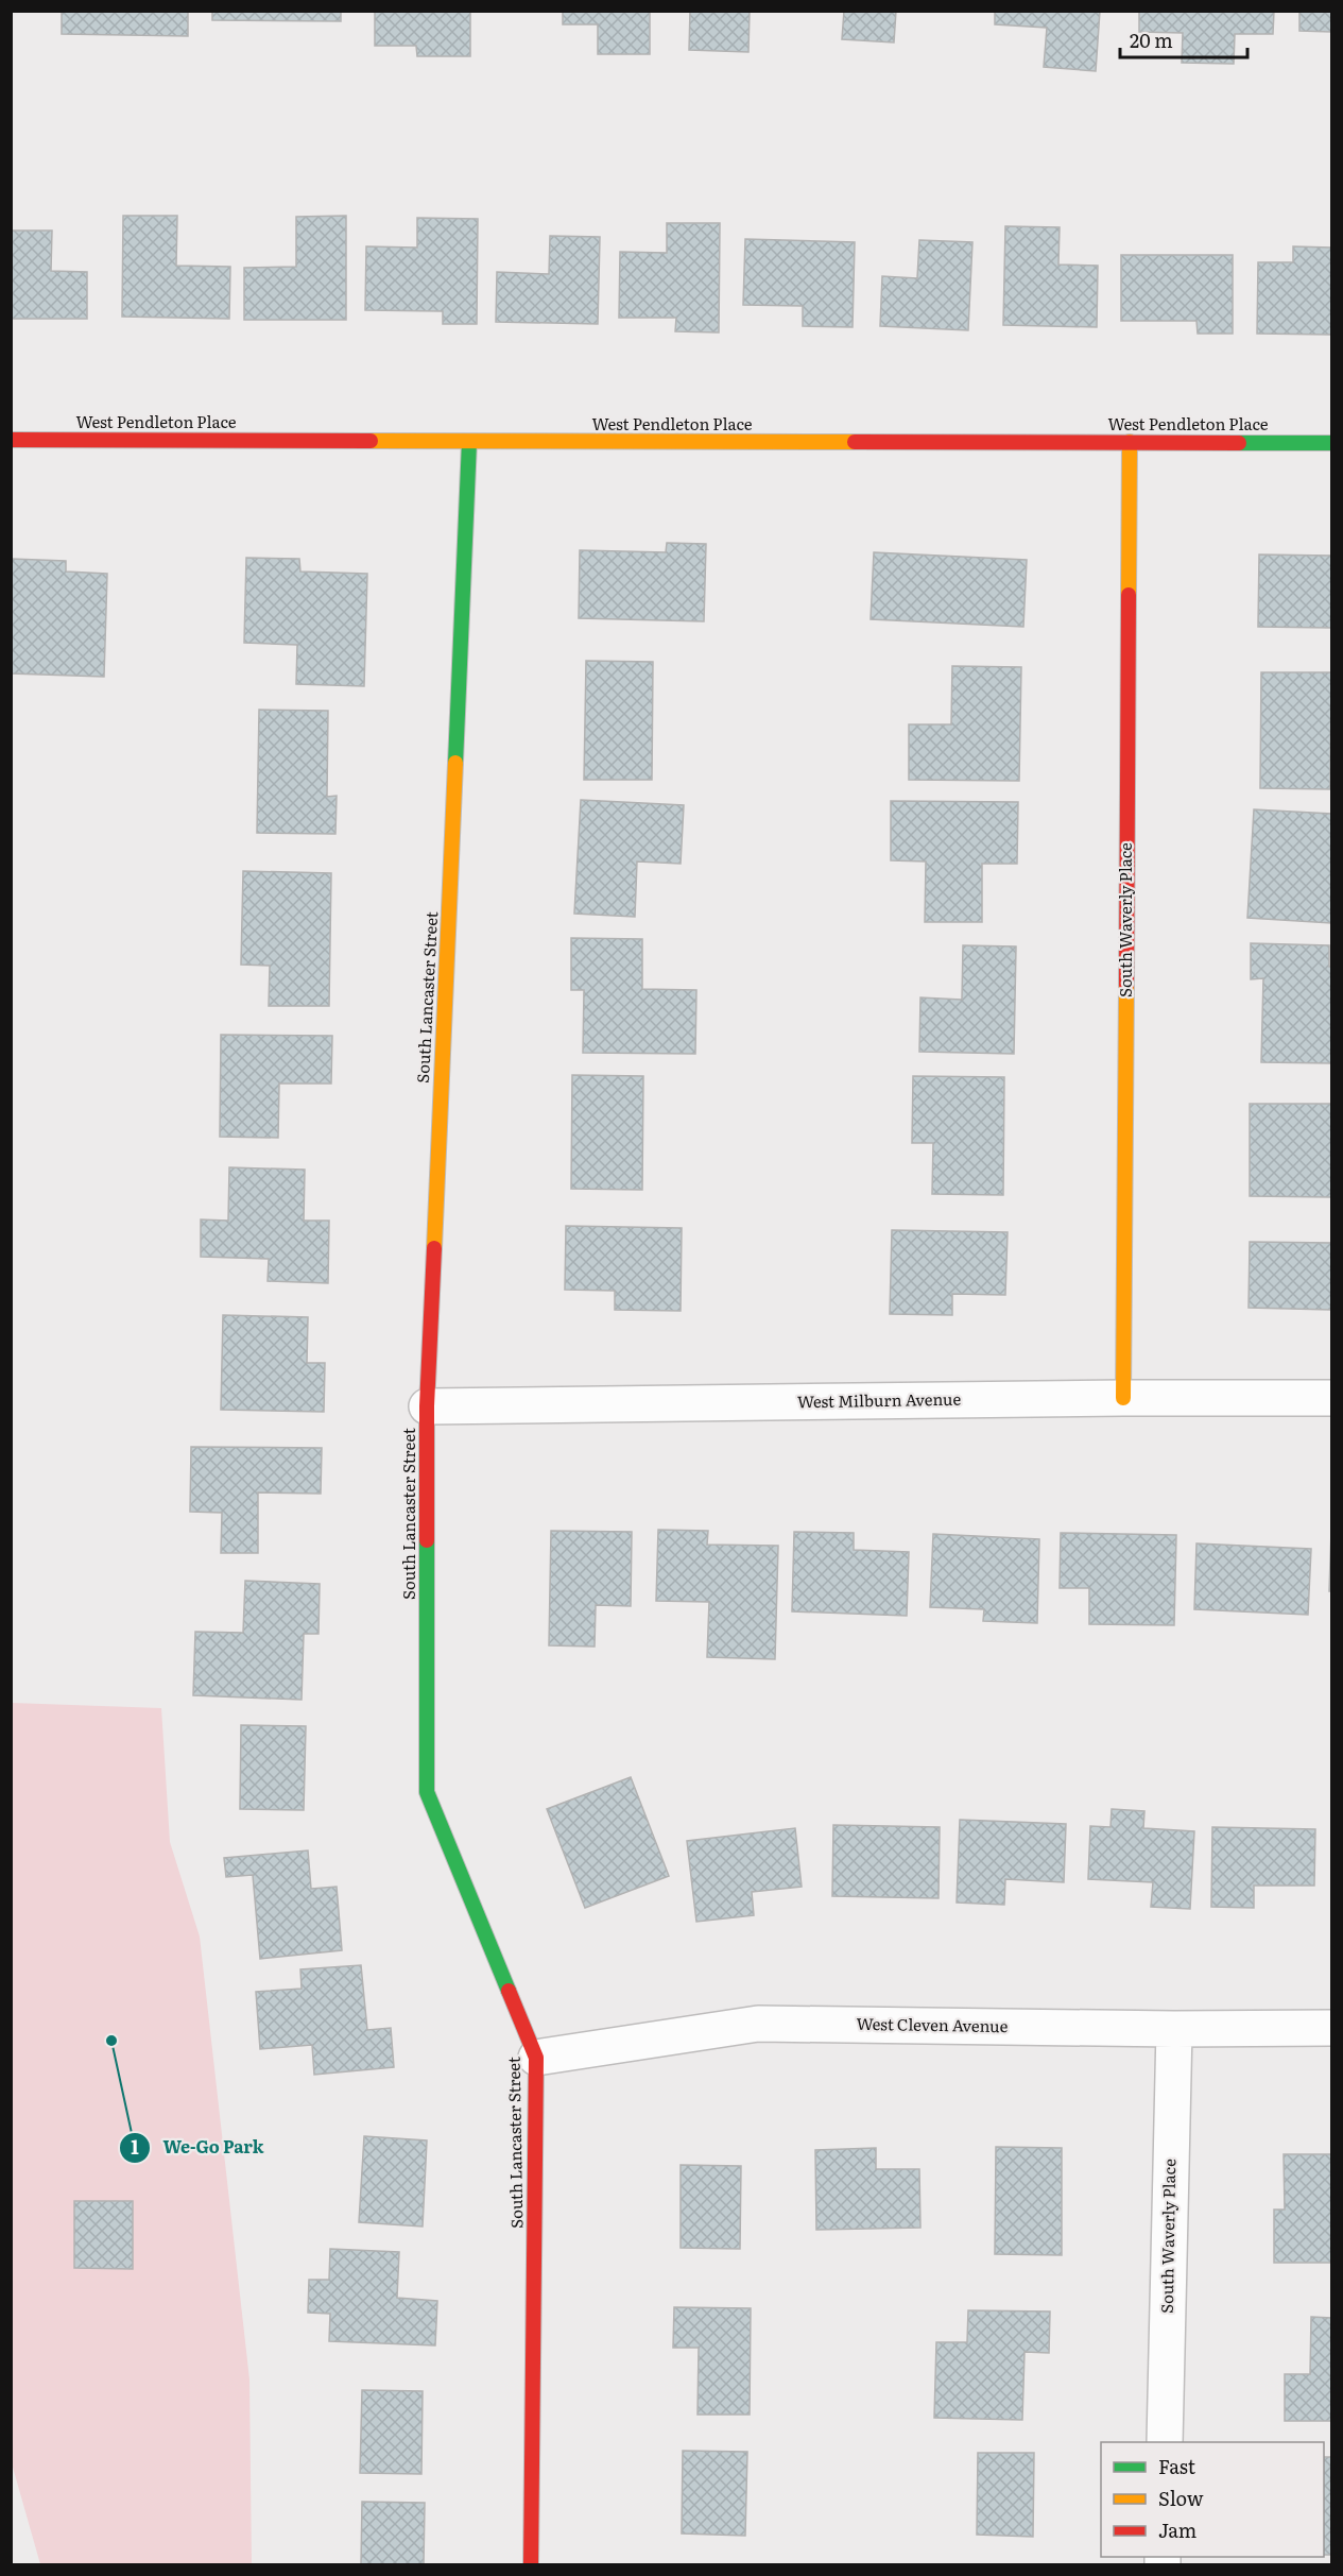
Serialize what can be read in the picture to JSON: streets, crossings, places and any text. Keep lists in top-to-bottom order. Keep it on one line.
{"streets":{"street":["West Pendleton Place","South Waverly Place","South Lancaster Street","West Milburn Avenue","West Cleven Avenue"]},"crossings":[["West Pendleton Place","South Waverly Place"],["West Pendleton Place","South Lancaster Street"],["South Waverly Place","West Milburn Avenue"],["South Waverly Place","West Cleven Avenue"],["South Lancaster Street","West Milburn Avenue"],["South Lancaster Street","West Cleven Avenue"]],"places":["We-Go Park"],"legend":["Fast","Slow","Jam"],"scale_bar":"20 m"}
